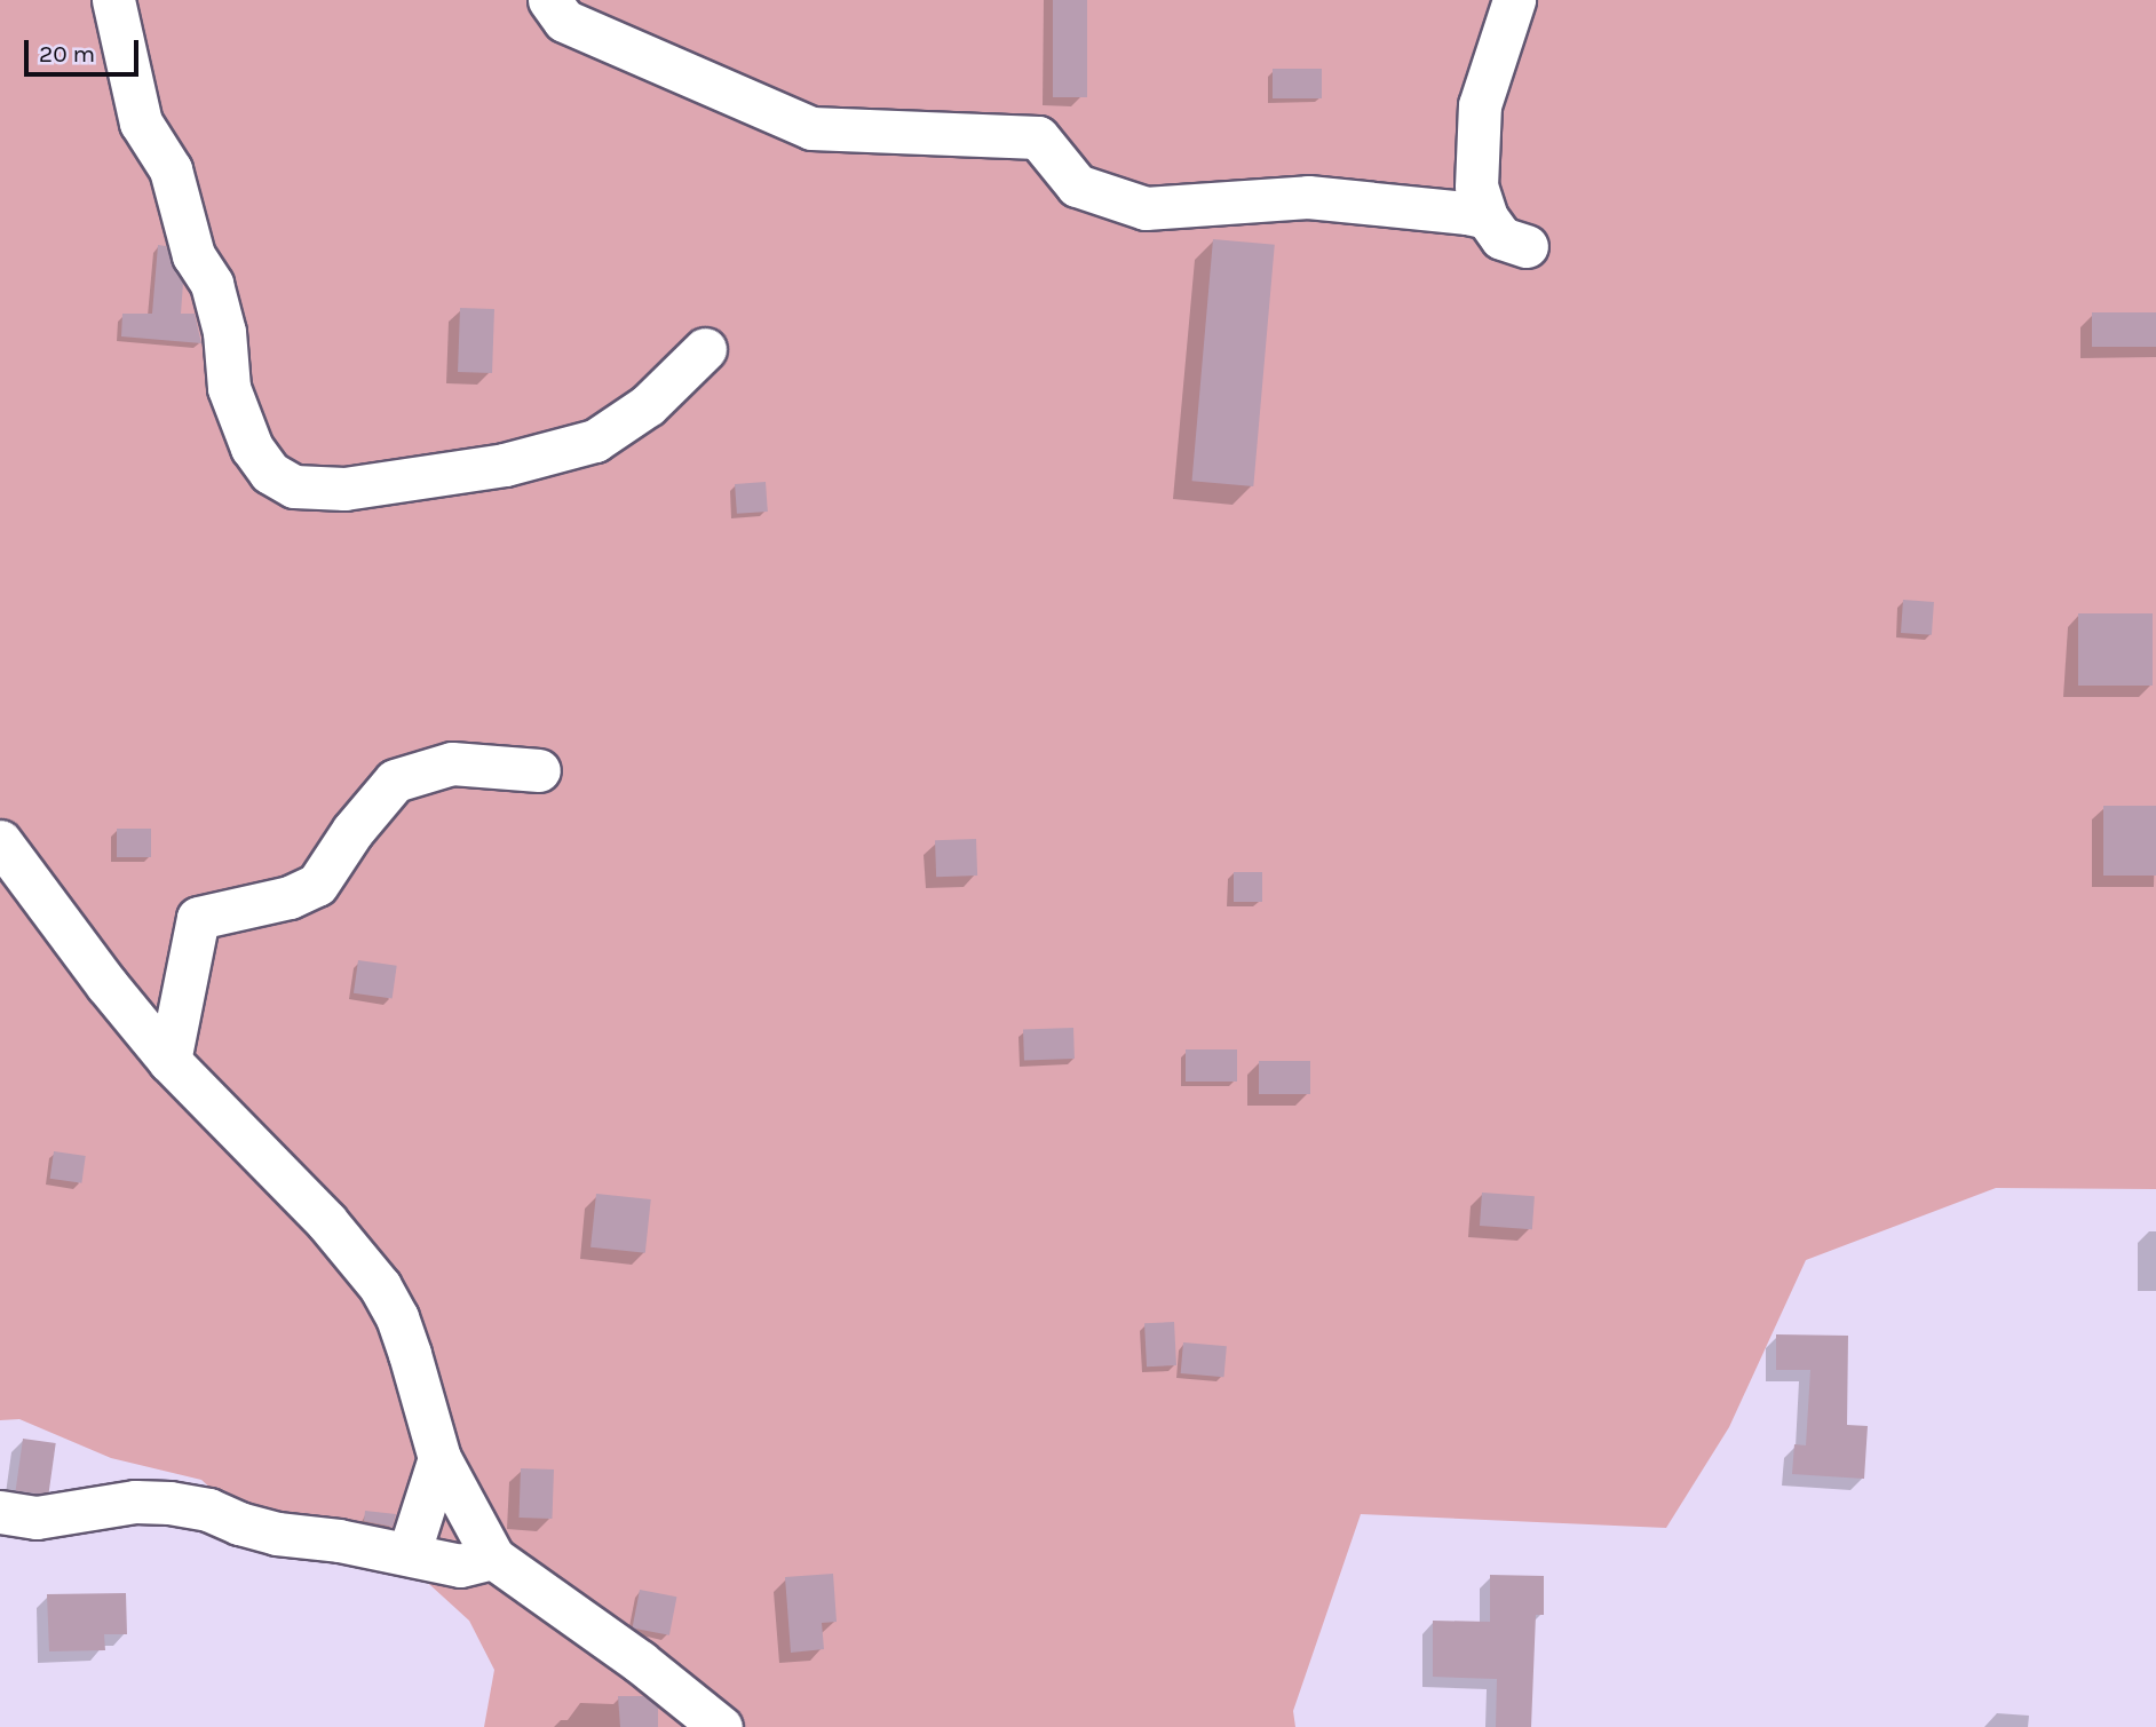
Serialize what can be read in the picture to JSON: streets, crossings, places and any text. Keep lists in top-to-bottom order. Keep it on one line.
{"scale_bar":"20 m"}
